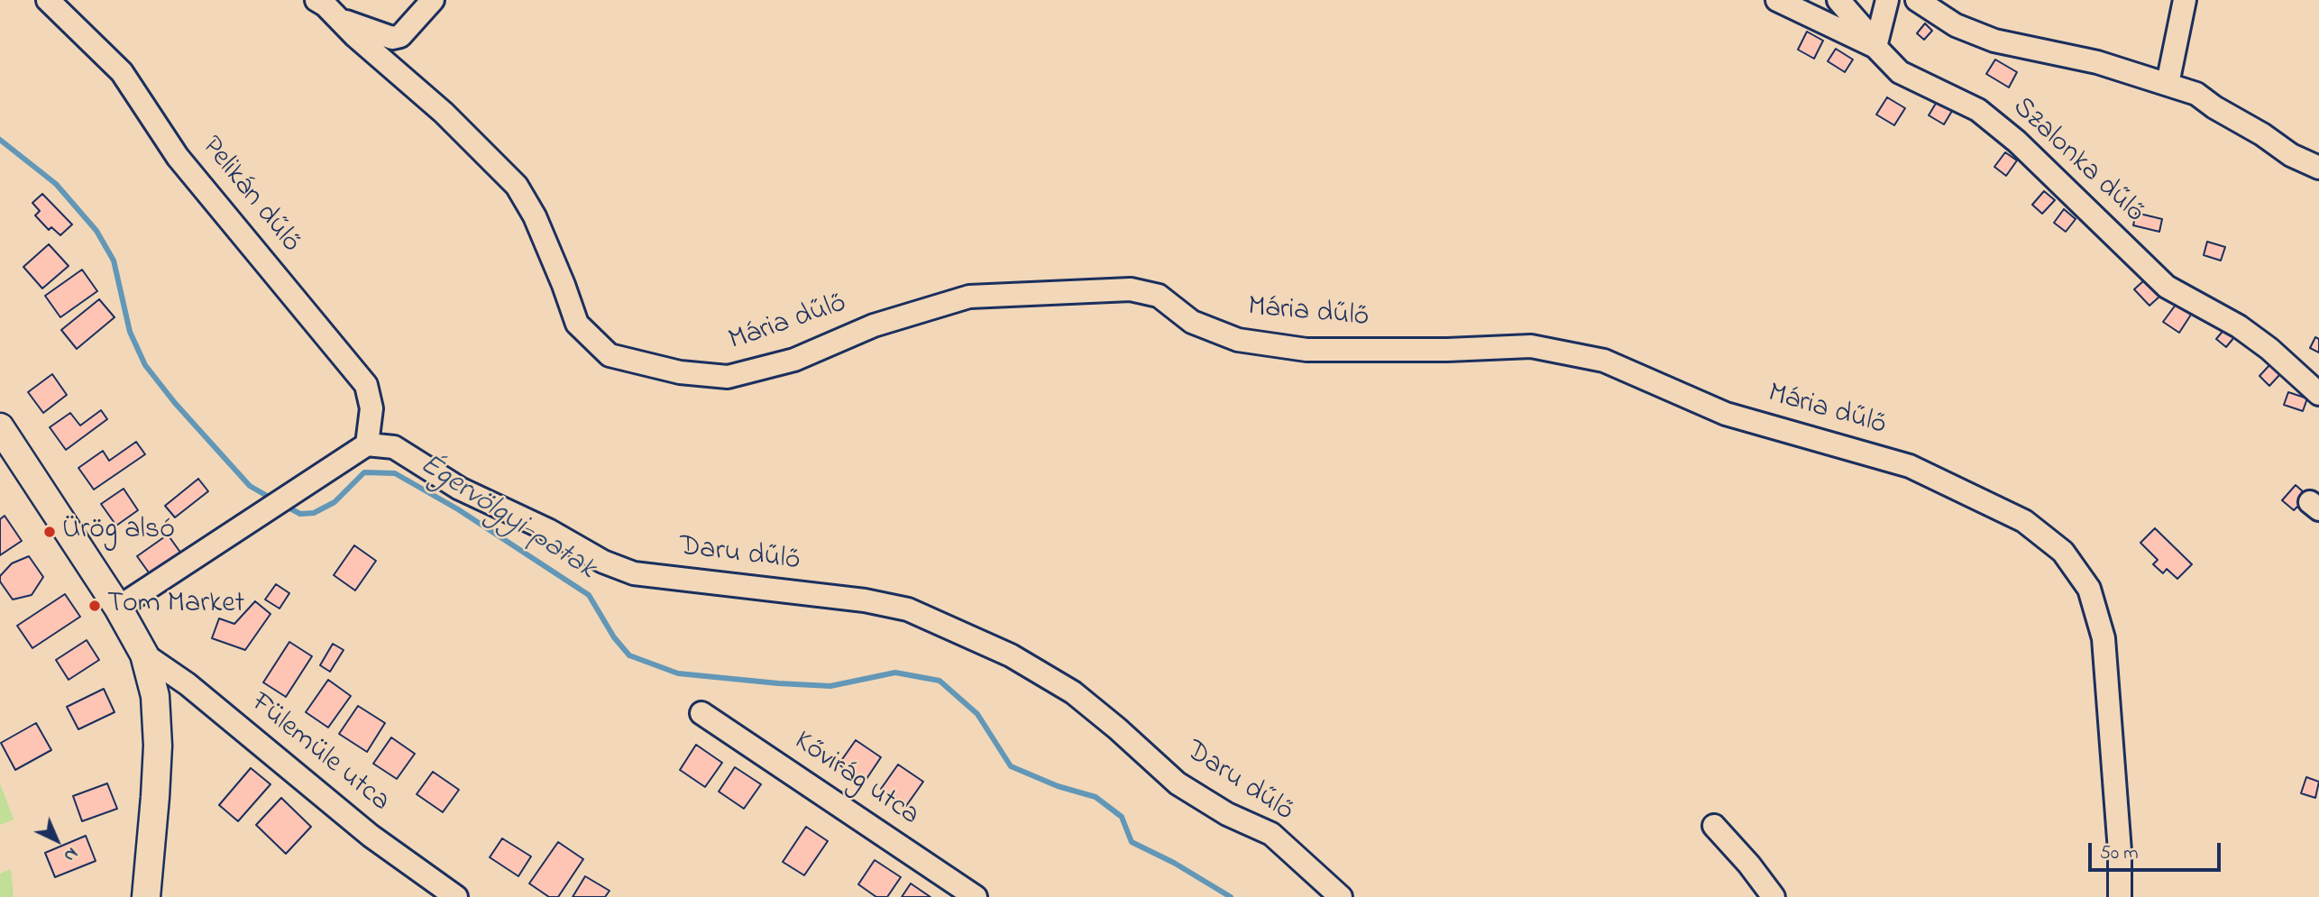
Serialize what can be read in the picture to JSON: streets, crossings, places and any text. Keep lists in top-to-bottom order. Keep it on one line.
{"streets":{"street":["Szalonka dűlő","Pelikán dűlő","Mária dűlő","Daru dűlő","Fülemüle utca","Kővirág utca"]},"crossings":[["Pelikán dűlő","Daru dűlő"]],"water":["Égervölgyi-patak"],"places":["Ürög alsó","Tom Market"],"scale_bar":"50 m","north":"bottom right"}
